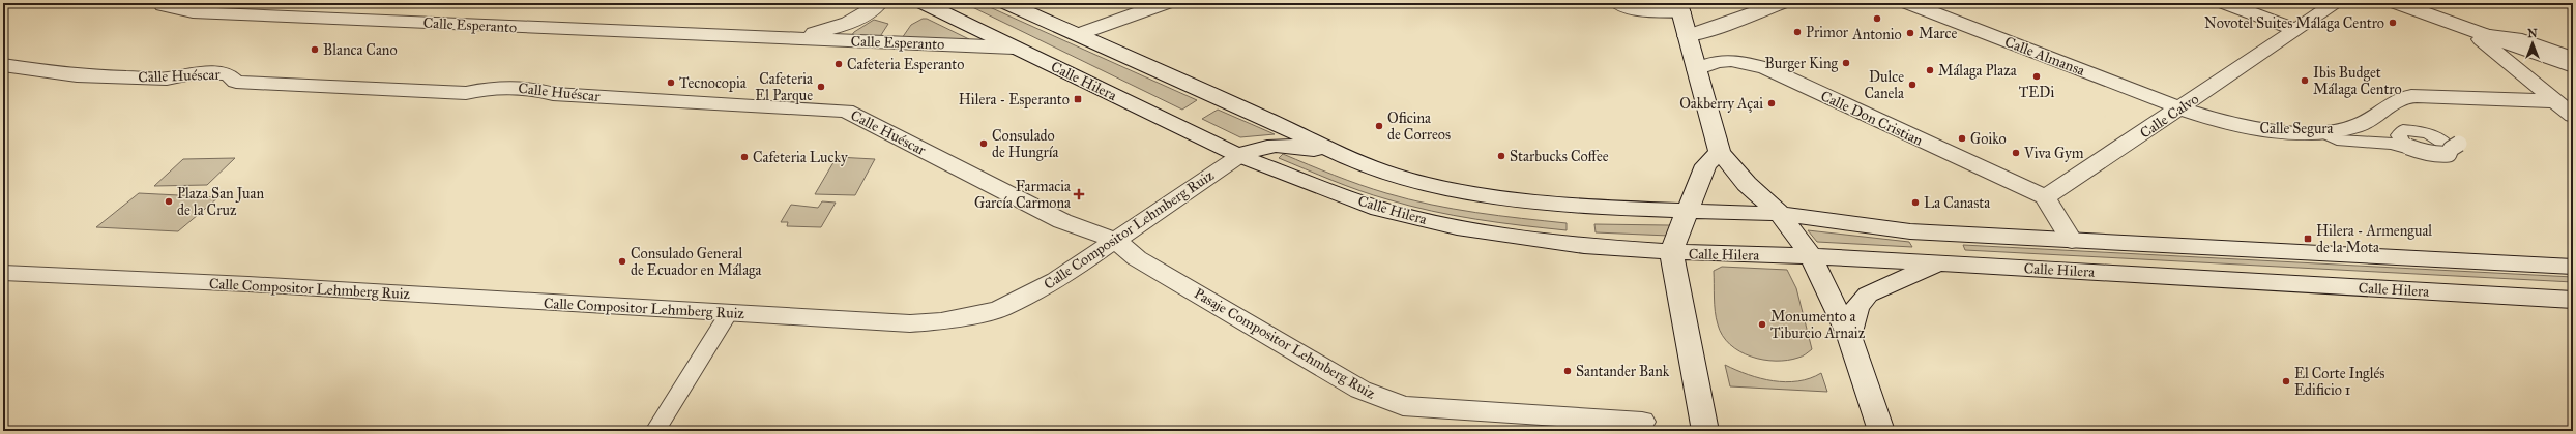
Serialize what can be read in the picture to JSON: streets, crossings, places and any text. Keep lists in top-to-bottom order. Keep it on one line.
{"streets":{"street":["Calle Esperanto","Calle Almansa","Calle Huéscar","Calle Hilera","Calle Calvo","Calle Don Cristian","Calle Segura","Calle Compositor Lehmberg Ruiz","Pasaje Compositor Lehmberg Ruiz"]},"crossings":[["Calle Esperanto","Calle Hilera"],["Calle Almansa","Calle Calvo"],["Calle Almansa","Calle Segura"],["Calle Huéscar","Calle Compositor Lehmberg Ruiz"],["Calle Huéscar","Pasaje Compositor Lehmberg Ruiz"],["Calle Hilera","Calle Compositor Lehmberg Ruiz"],["Calle Calvo","Calle Don Cristian"],["Calle Calvo","Calle Segura"],["Calle Compositor Lehmberg Ruiz","Pasaje Compositor Lehmberg Ruiz"]],"places":{"other":["Antonio","Novotel Suites Málaga Centro","Primor","Marce","Blanca Cano","Burger King","Cafeteria Esperanto","Málaga Plaza","TEDi","Ibis Budget Málaga Centro","Tecnocopia","Dulce Canela","Cafeteria El Parque","Oakberry Açai","Oficina de Correos","Goiko","Consulado de Hungría","Viva Gym","Starbucks Coffee","Cafeteria Lucky","Plaza San Juan de la Cruz","La Canasta","Consulado General de Ecuador en Málaga","Monumento a Tiburcio Arnaiz","Santander Bank","El Corte Inglés Edificio 1"],"transit":["Hilera - Esperanto","Hilera - Armengual de la Mota"],"health":["Farmacia García Carmona"]},"north":"top"}
